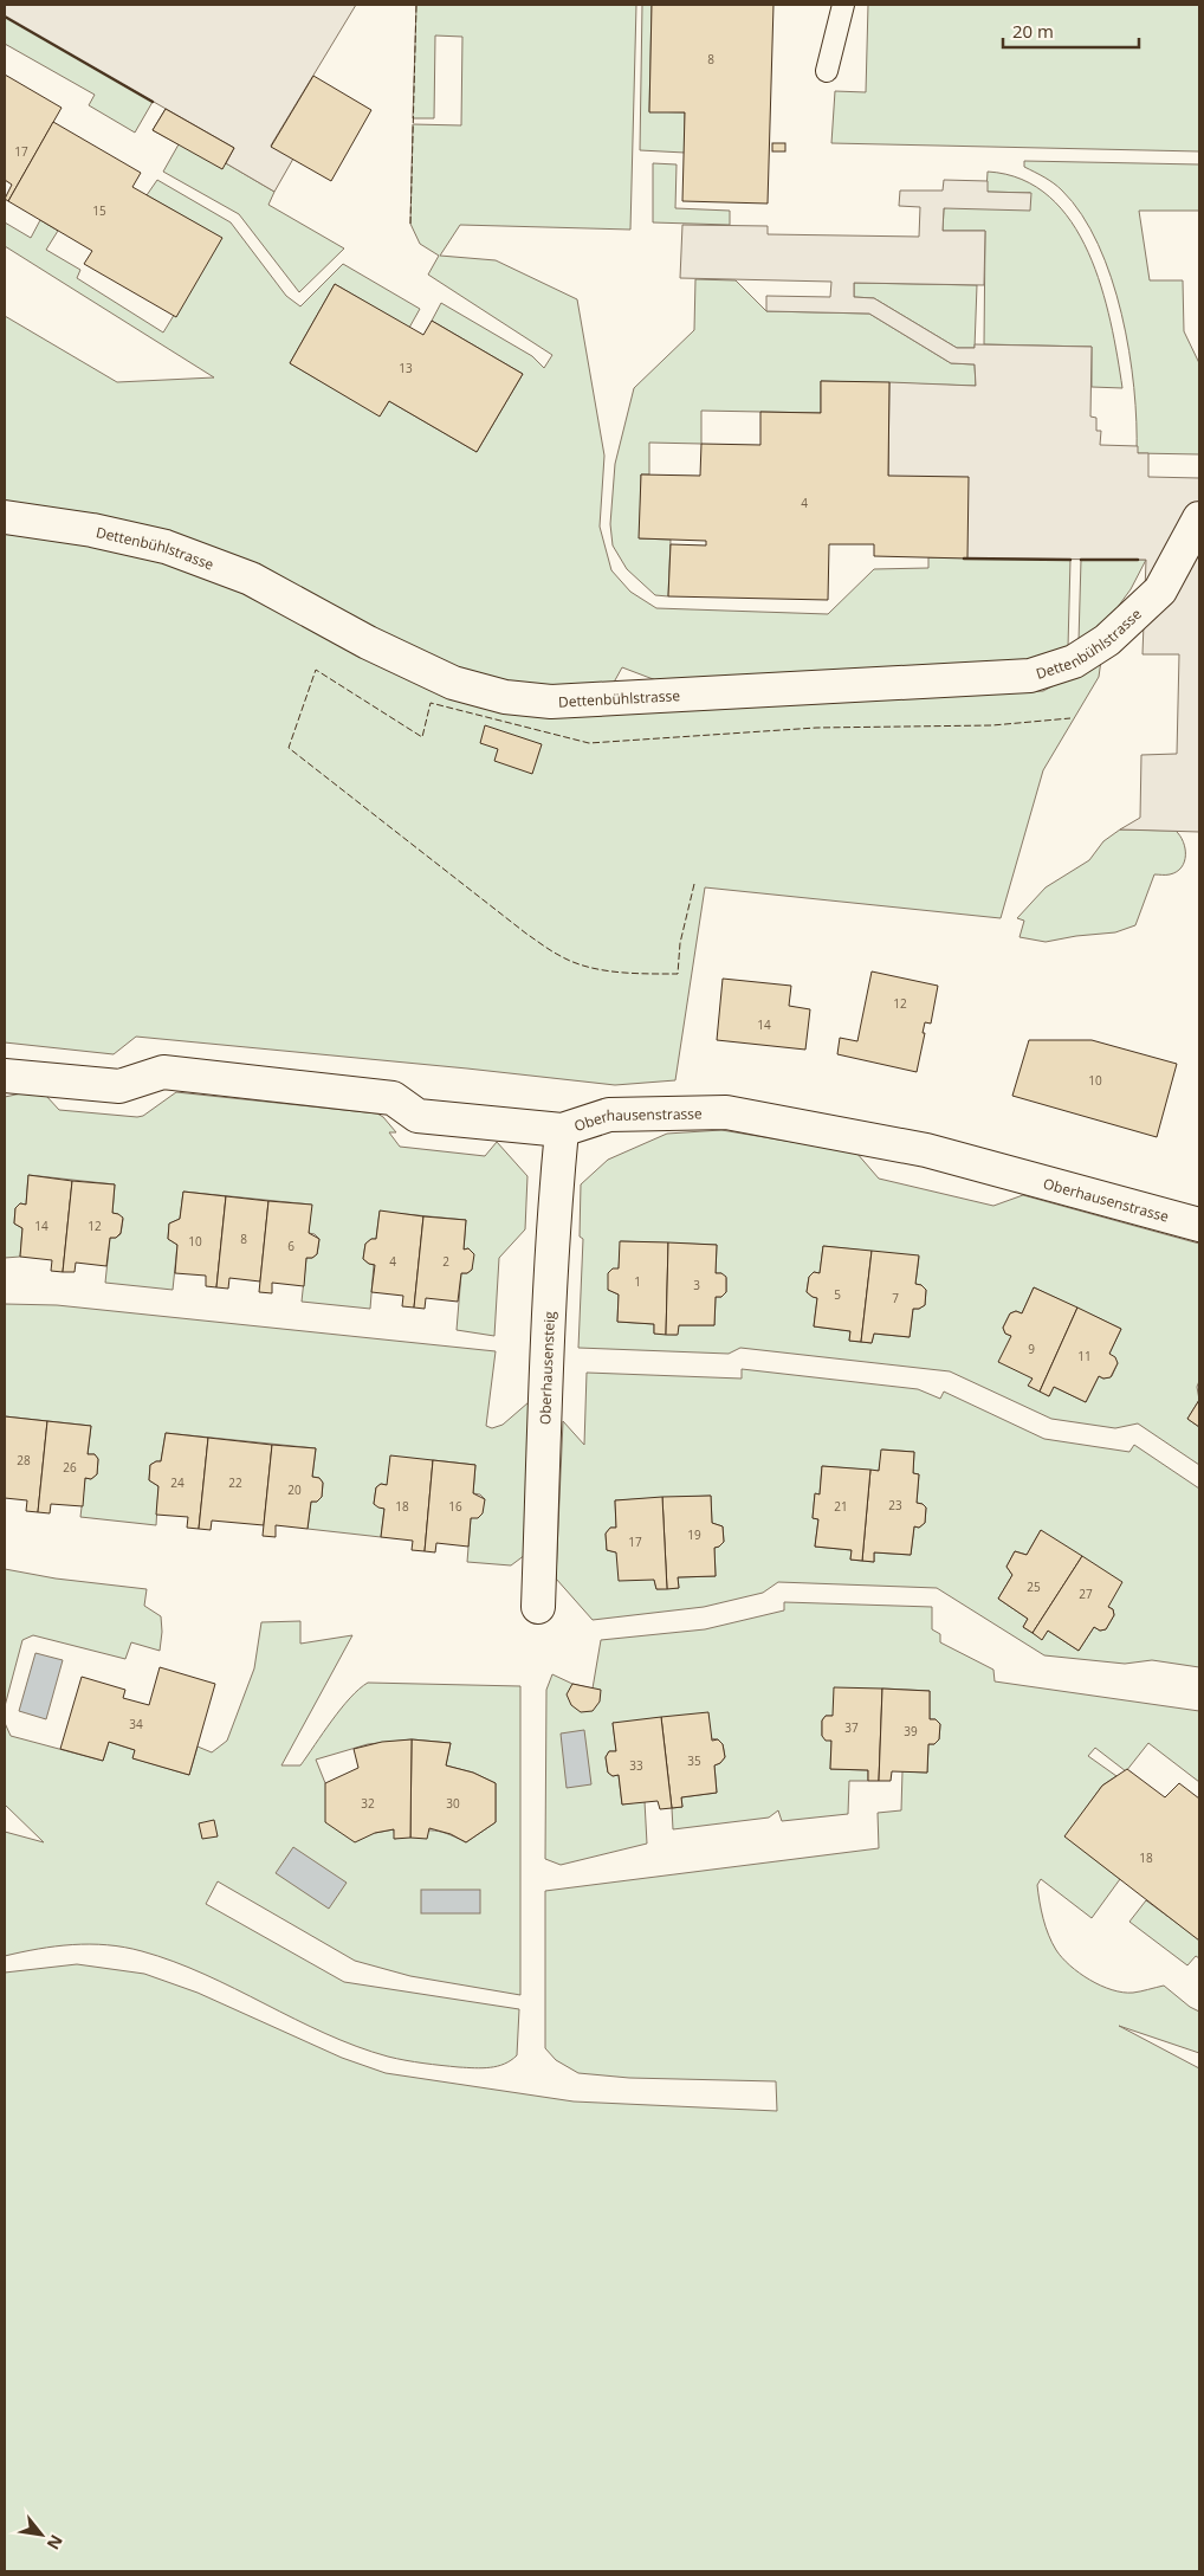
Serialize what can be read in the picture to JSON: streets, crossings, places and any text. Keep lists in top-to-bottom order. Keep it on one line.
{"streets":{"street":["Dettenbühlstrasse","Oberhausenstrasse","Oberhausensteig"]},"crossings":[["Oberhausenstrasse","Oberhausensteig"]],"house_numbers":["8","17","15","13","4","12","14","10","14","12","8","10","6","4","2","1","3","5","7","9","11","28","26","24","22","20","23","18","16","21","19","17","25","27","34","37","39","35","33","32","30","18"],"scale_bar":"20 m","north":"bottom right"}
